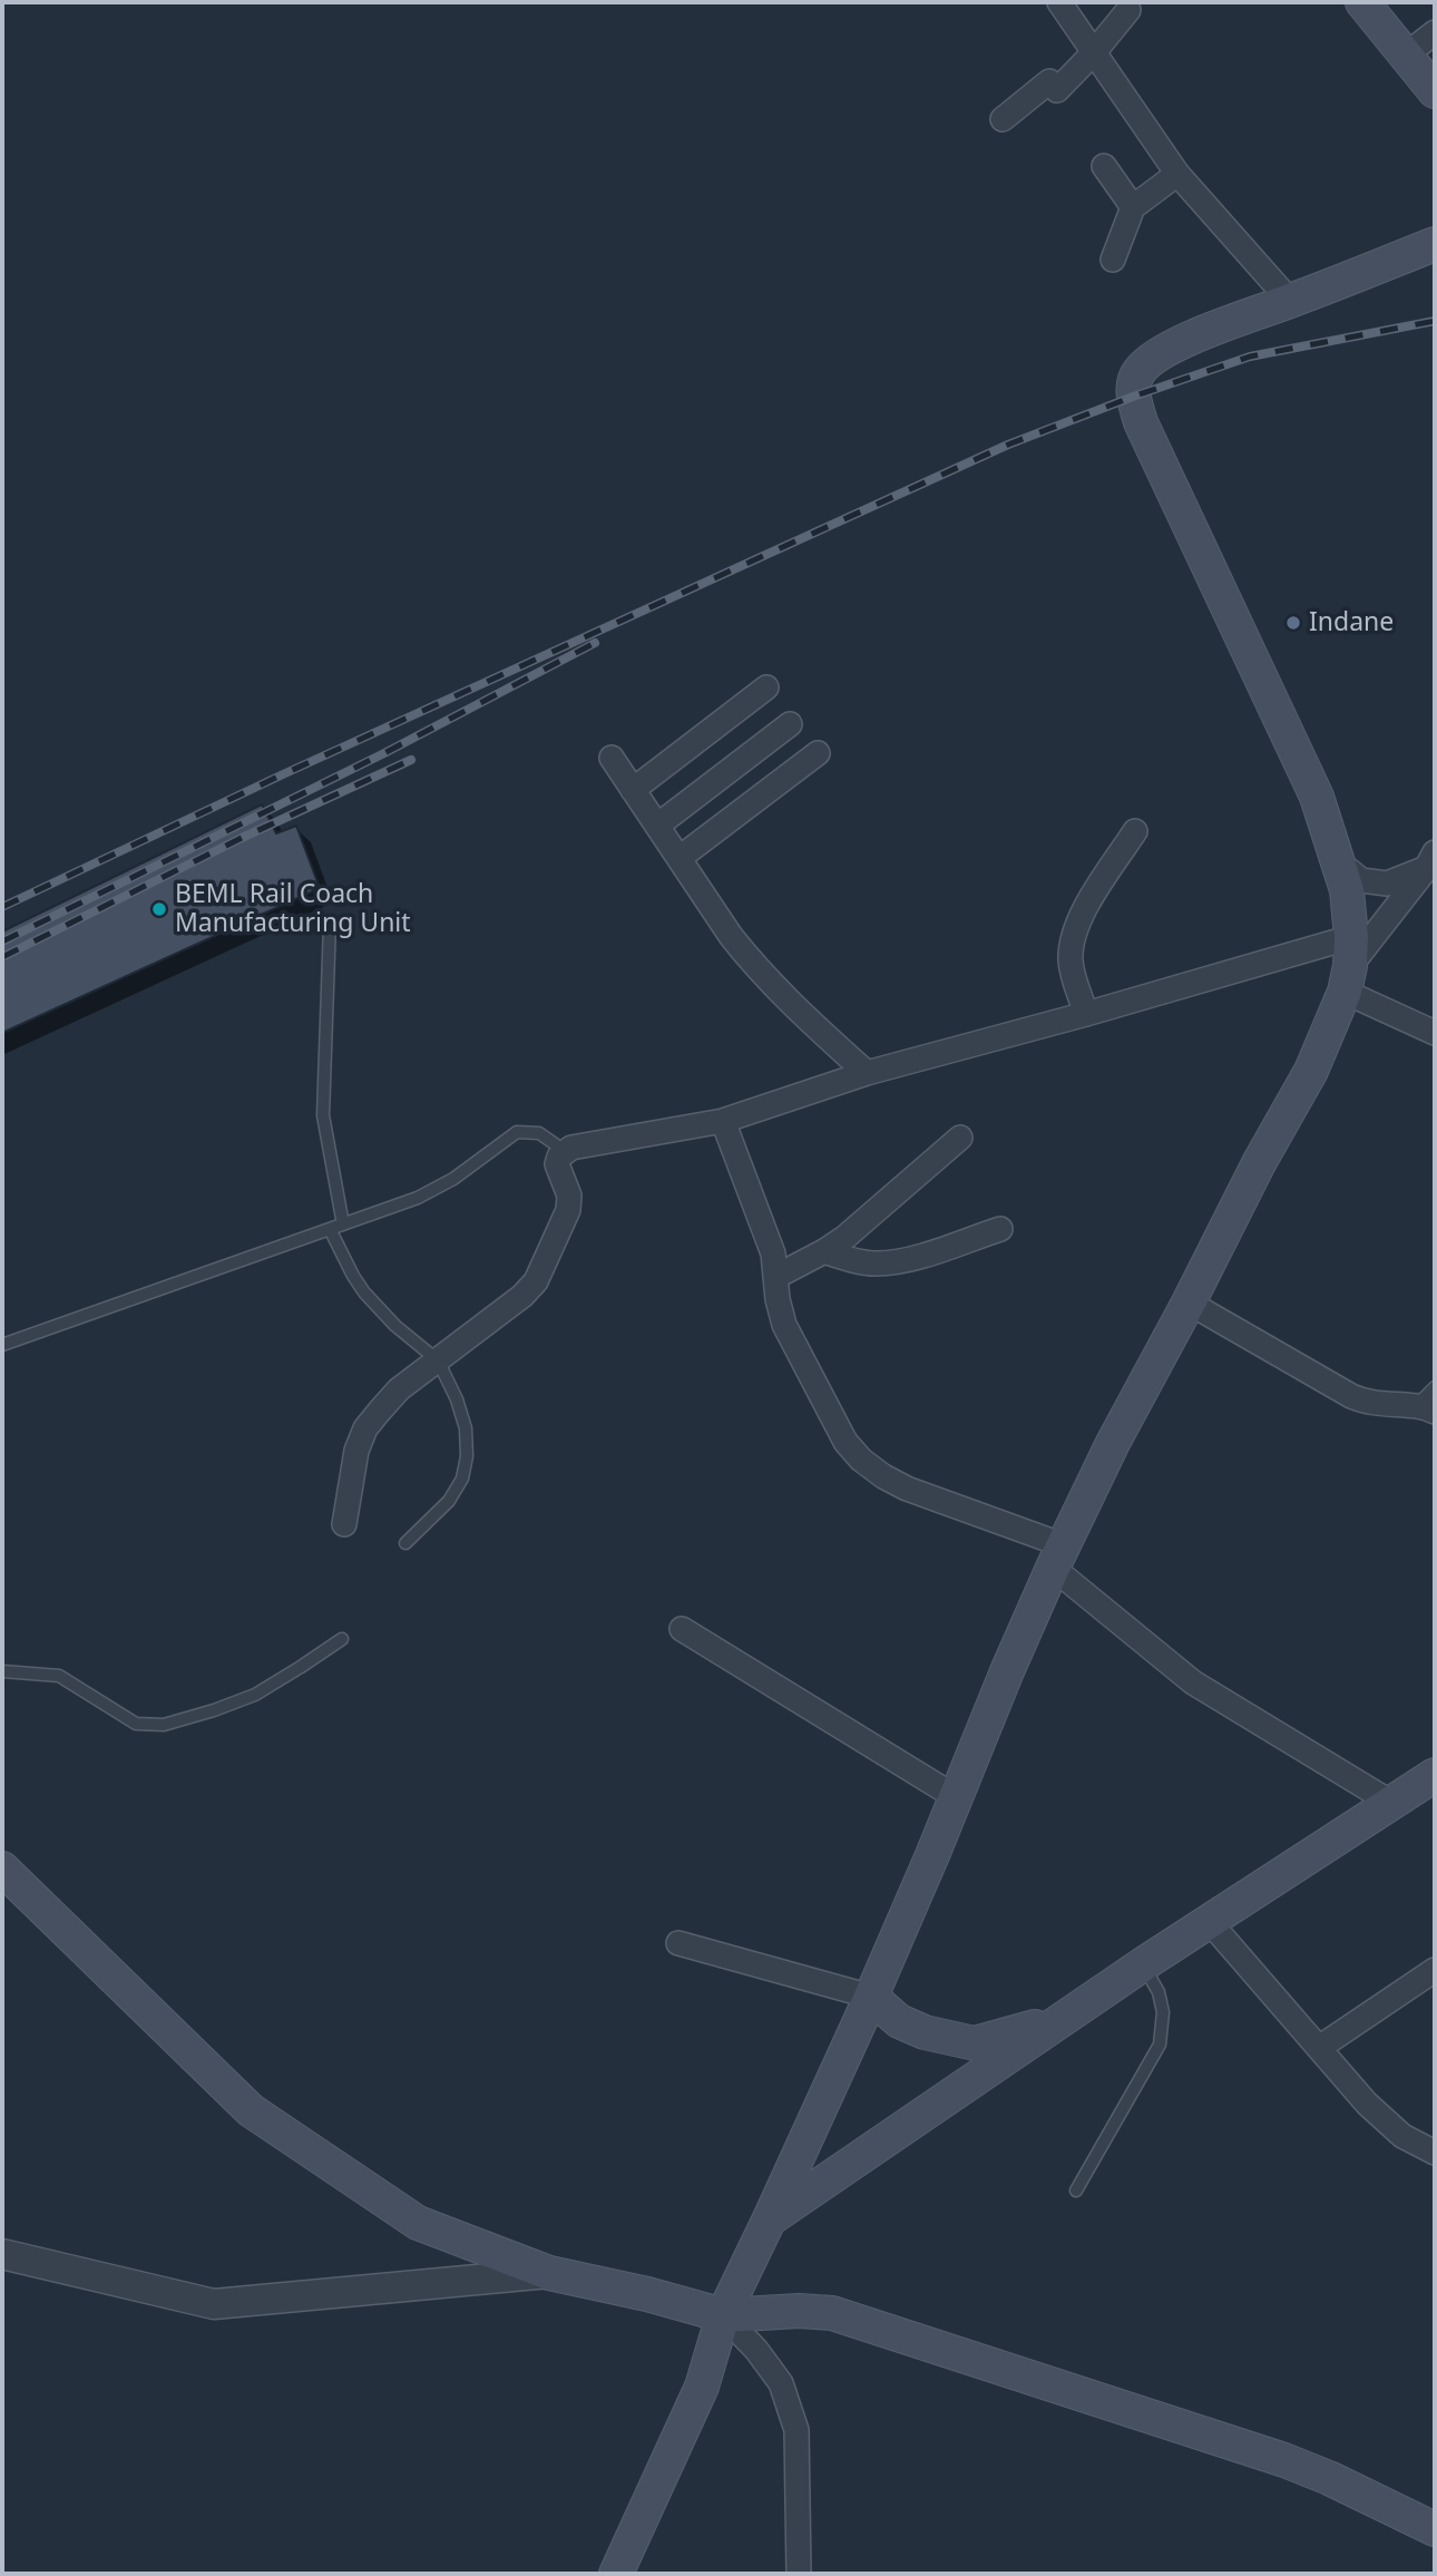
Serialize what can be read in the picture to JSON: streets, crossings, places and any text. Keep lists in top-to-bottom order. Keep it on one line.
{"places":["Indane","BEML Rail Coach Manufacturing Unit"]}
